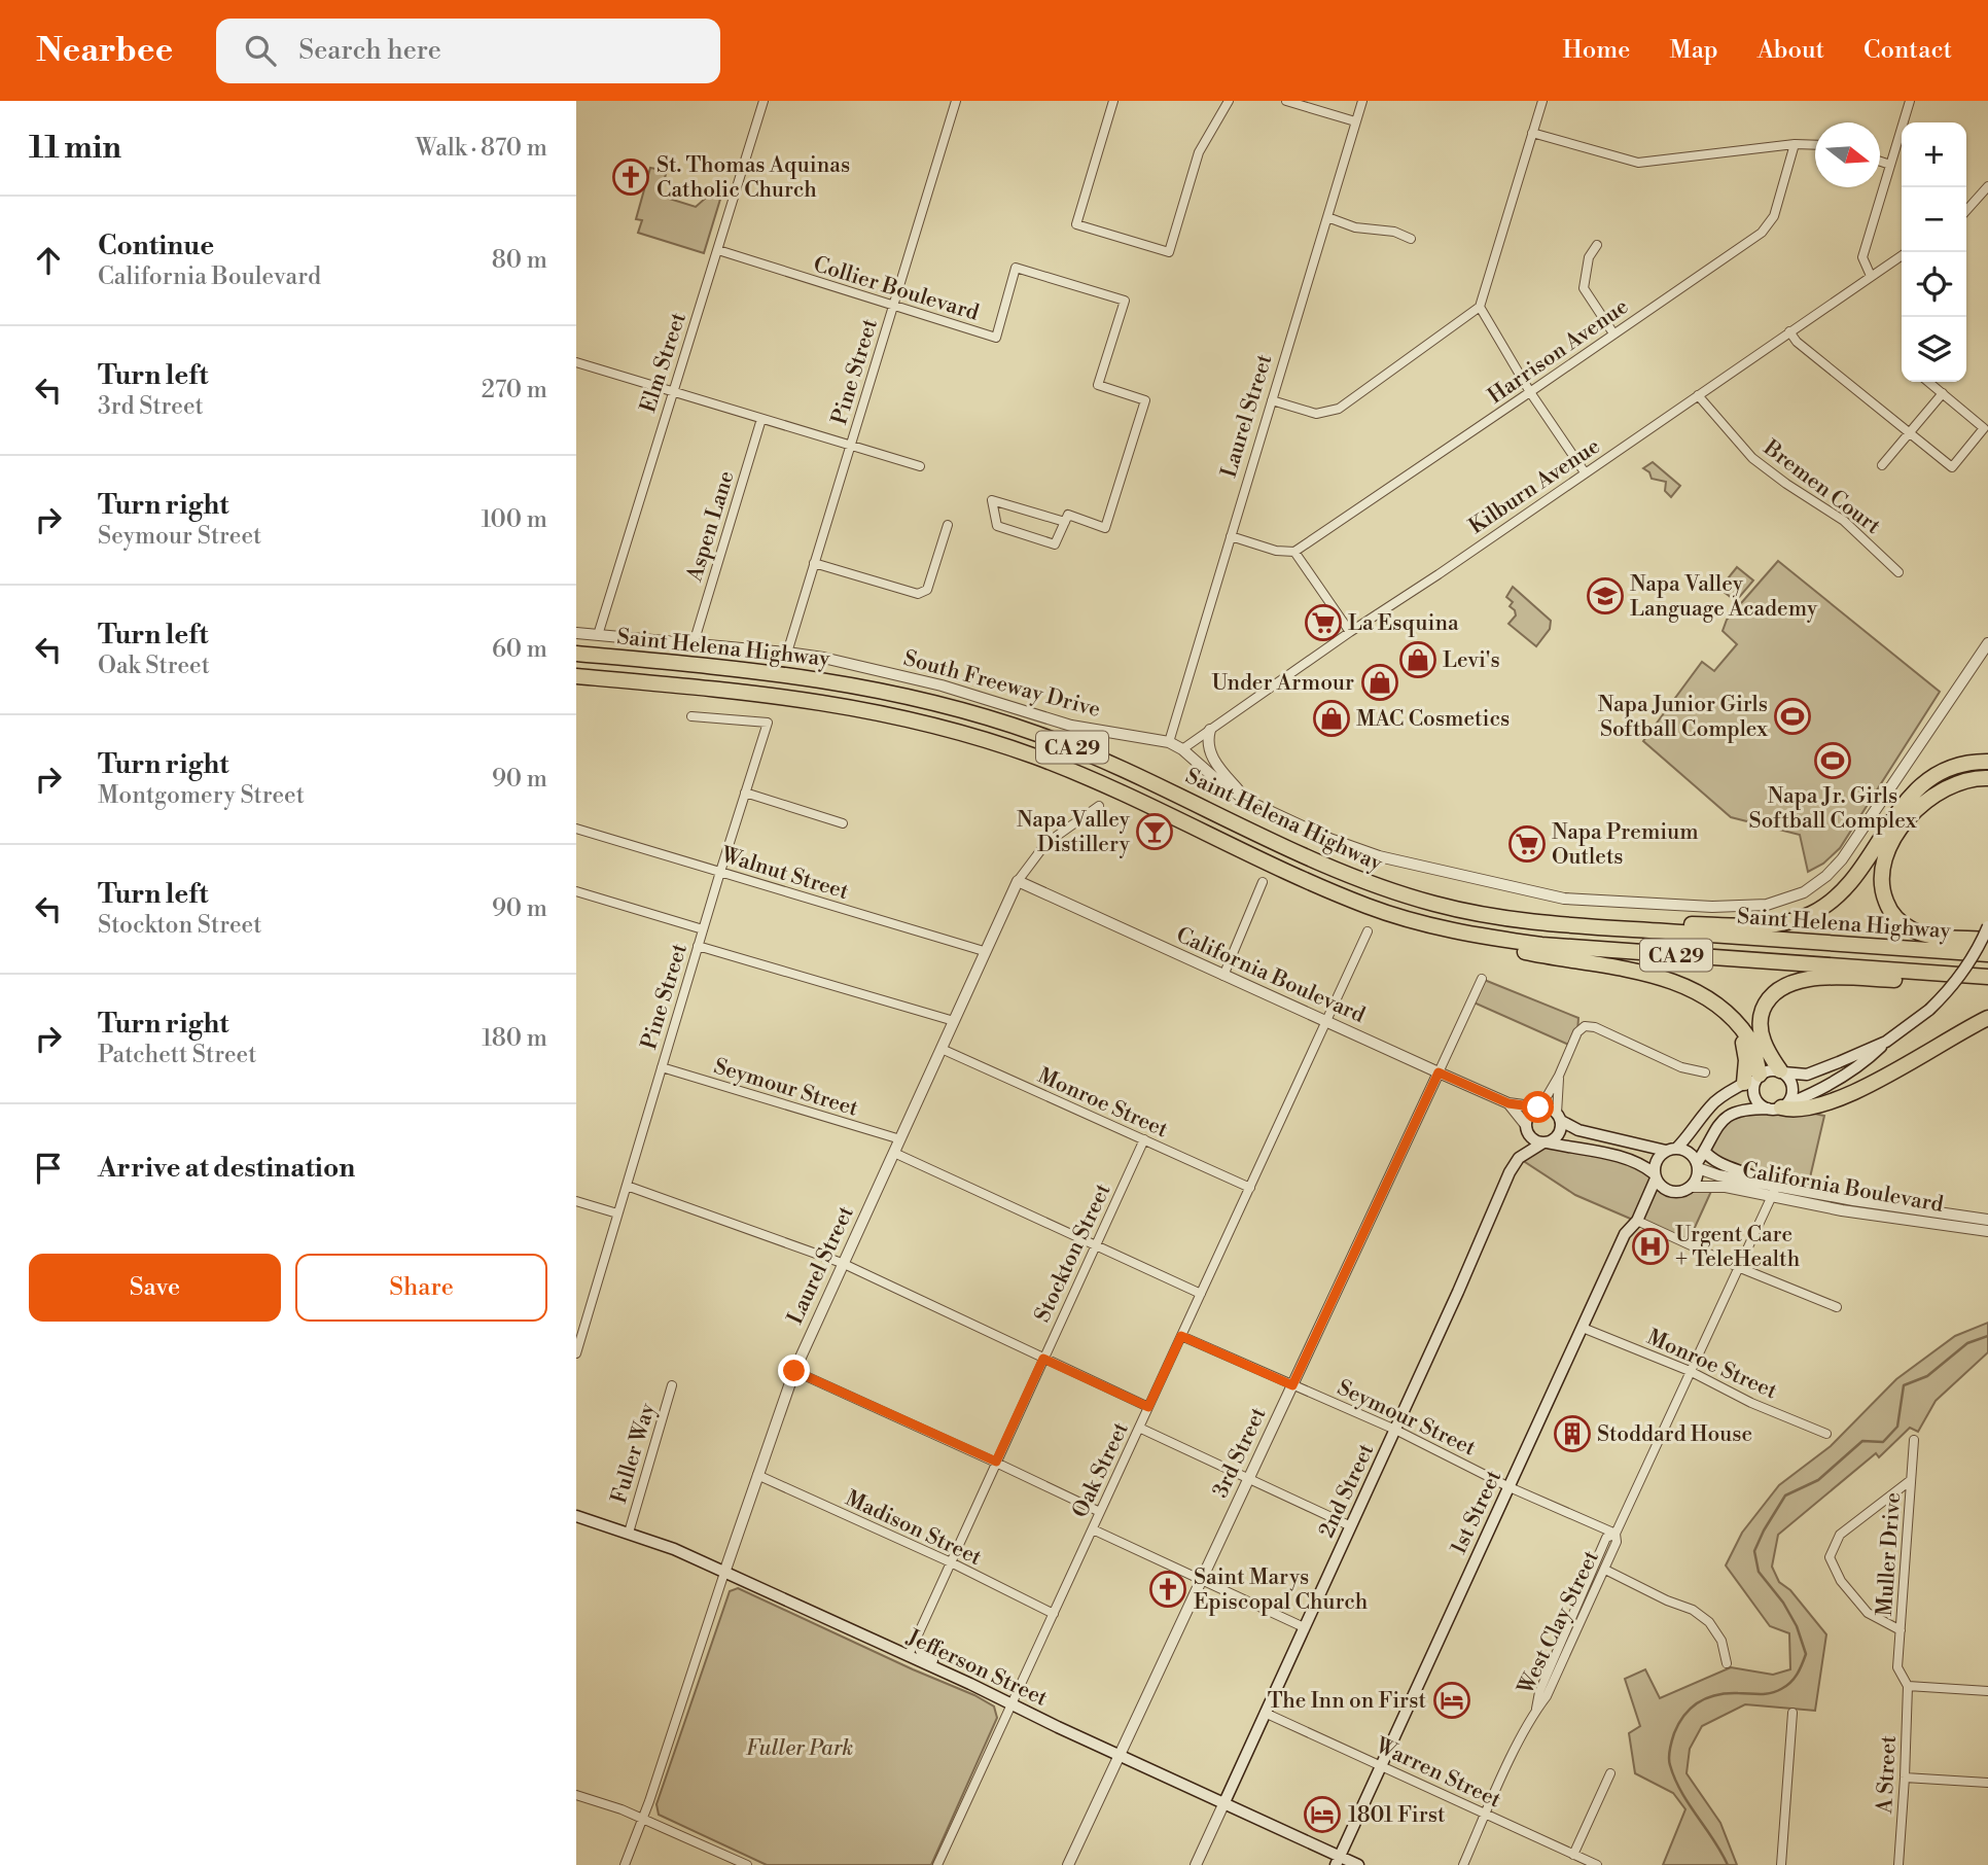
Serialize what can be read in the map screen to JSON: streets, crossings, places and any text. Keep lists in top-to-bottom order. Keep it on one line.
{"streets":{"highway":["Saint Helena Highway","CA 29"],"main road":["2nd Street","1st Street","Jefferson Street"],"street":["Collier Boulevard","Harrison Avenue","Elm Street","Pine Street","Laurel Street","Kilburn Avenue","Bremen Court","Aspen Lane","South Freeway Drive","Walnut Street","California Boulevard","Seymour Street","Monroe Street","Stockton Street","3rd Street","Fuller Way","Oak Street","Madison Street","Muller Drive","West Clay Street","Warren Street","A Street"]},"crossings":[["Collier Boulevard","Elm Street"],["Collier Boulevard","Pine Street"],["Elm Street","South Freeway Drive"],["Pine Street","South Freeway Drive"],["Pine Street","Walnut Street"],["Pine Street","Seymour Street"],["Laurel Street","South Freeway Drive"],["Laurel Street","Walnut Street"],["Laurel Street","California Boulevard"],["Laurel Street","Seymour Street"],["Laurel Street","Monroe Street"],["Laurel Street","Madison Street"],["Laurel Street","Jefferson Street"],["Kilburn Avenue","Bremen Court"],["Kilburn Avenue","South Freeway Drive"],["Aspen Lane","South Freeway Drive"],["California Boulevard","3rd Street"],["California Boulevard","Oak Street"],["California Boulevard","2nd Street"],["California Boulevard","1st Street"],["California Boulevard","West Clay Street"],["Seymour Street","3rd Street"],["Seymour Street","Oak Street"],["Seymour Street","2nd Street"],["Seymour Street","1st Street"],["Seymour Street","West Clay Street"],["Monroe Street","Stockton Street"],["Monroe Street","Oak Street"],["Monroe Street","1st Street"],["Monroe Street","West Clay Street"],["Stockton Street","Madison Street"],["Stockton Street","Jefferson Street"],["3rd Street","Jefferson Street"],["Fuller Way","Jefferson Street"],["Oak Street","Madison Street"],["Oak Street","Jefferson Street"],["2nd Street","Jefferson Street"],["2nd Street","Warren Street"],["1st Street","Jefferson Street"],["1st Street","Warren Street"],["Muller Drive","A Street"]],"parks":["Fuller Park"],"places":{"church":["St. Thomas Aquinas Catholic Church","Saint Marys Episcopal Church"],"school or university":["Napa Valley Language Academy"],"supermarket":["La Esquina","Napa Premium Outlets"],"shop":["Levi's","Under Armour","MAC Cosmetics"],"sports":["Napa Junior Girls Softball Complex","Napa Jr. Girls Softball Complex"],"bar":["Napa Valley Distillery"],"hospital":["Urgent Care + TeleHealth"],"building":["Stoddard House"],"hotel":["The Inn on First","1801 First"]},"north":"right","page":{"header":"Nearbee","search":"Search here","nav":["Home","Map","About","Contact"],"heading":["11 min","Walk · 870 m"],"map_buttons":["+","−"],"list":[["Continue","California Boulevard","80 m"],["Turn left","3rd Street","270 m"],["Turn right","Seymour Street","100 m"],["Turn left","Oak Street","60 m"],["Turn right","Montgomery Street","90 m"],["Turn left","Stockton Street","90 m"],["Turn right","Patchett Street","180 m"],"Arrive at destination"],"buttons":["Save","Share"]}}
